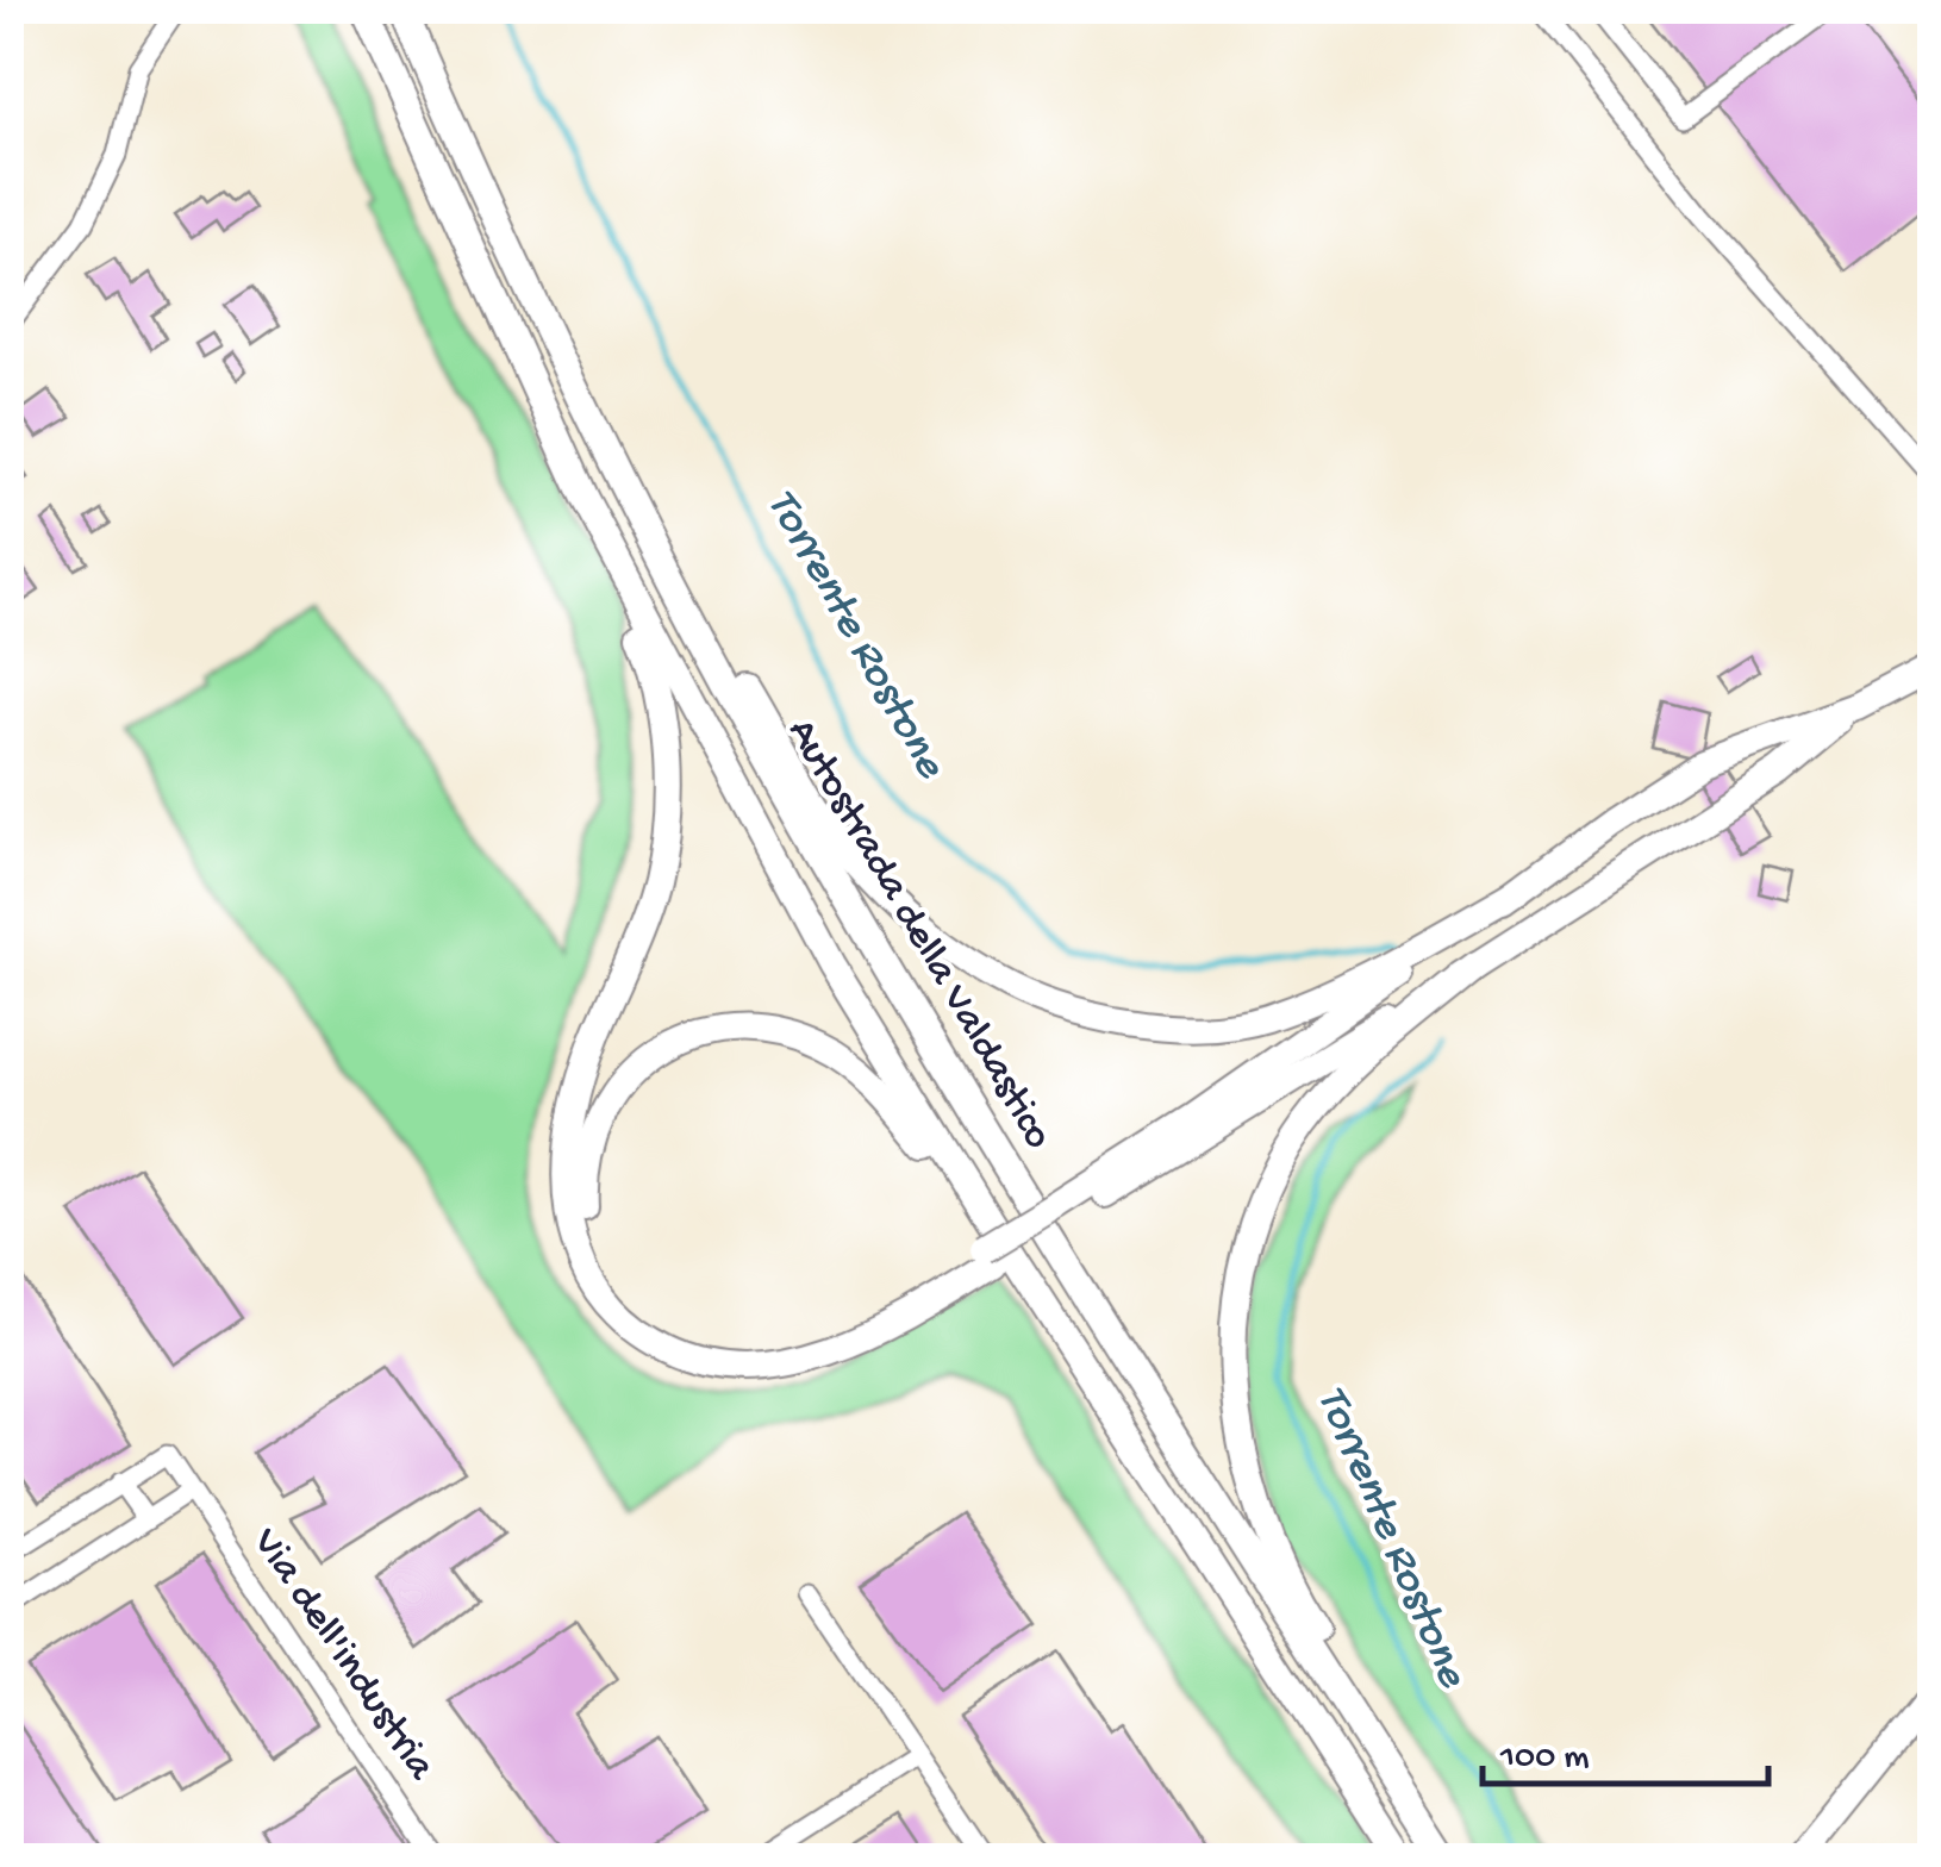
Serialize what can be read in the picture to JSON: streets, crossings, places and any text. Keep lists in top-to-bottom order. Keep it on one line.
{"streets":{"highway":["Autostrada della Valdastico"],"street":["Via dell'industria"]},"water":["Torrente Rostone"],"scale_bar":"100 m"}
